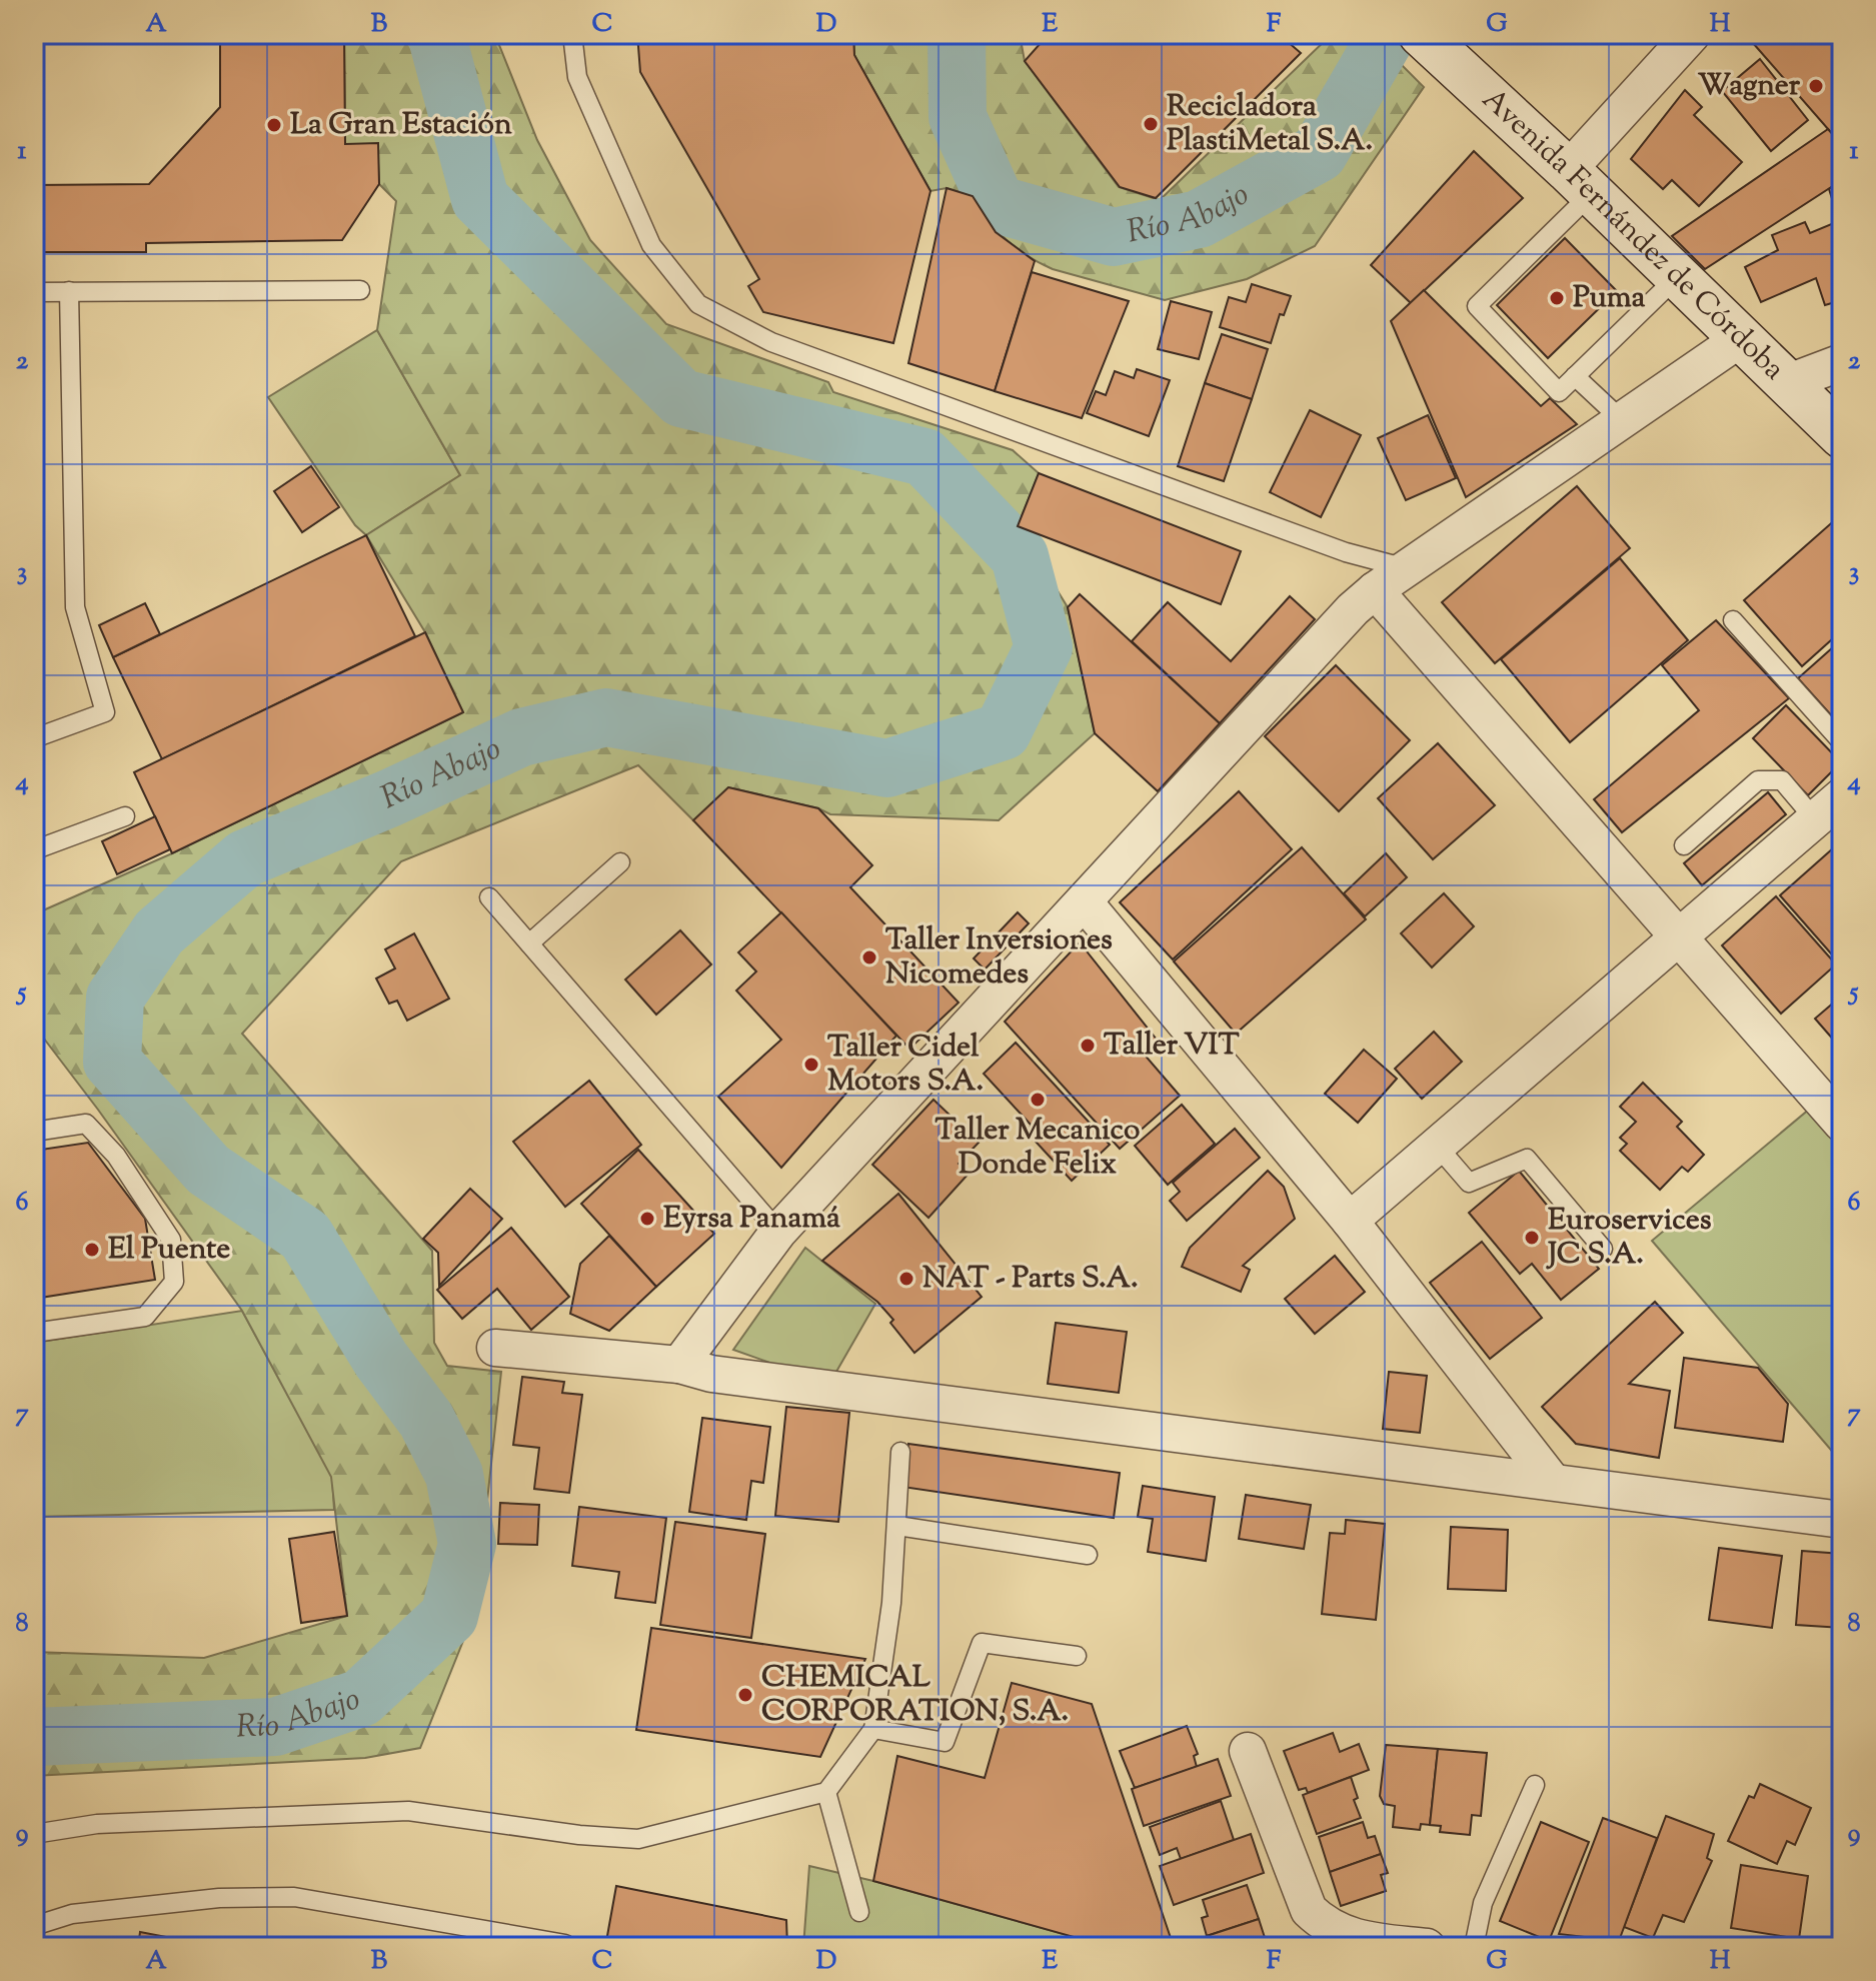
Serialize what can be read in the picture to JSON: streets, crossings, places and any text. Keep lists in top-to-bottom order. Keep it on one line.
{"streets":{"main road":["Avenida Fernández de Córdoba"]},"water":["Río Abajo"],"places":["Wagner","Recicladora PlastiMetal S.A.","La Gran Estación","Puma","Taller Inversiones Nicomedes","Taller VIT","Taller Cidel Motors S.A.","Taller Mecanico Donde Felix","Eyrsa Panamá","Euroservices JC S.A.","El Puente","NAT - Parts S.A.","CHEMICAL CORPORATION, S.A."],"grid":{"columns":["A","B","C","D","E","F","G","H"],"rows":["1","2","3","4","5","6","7","8","9"]}}
